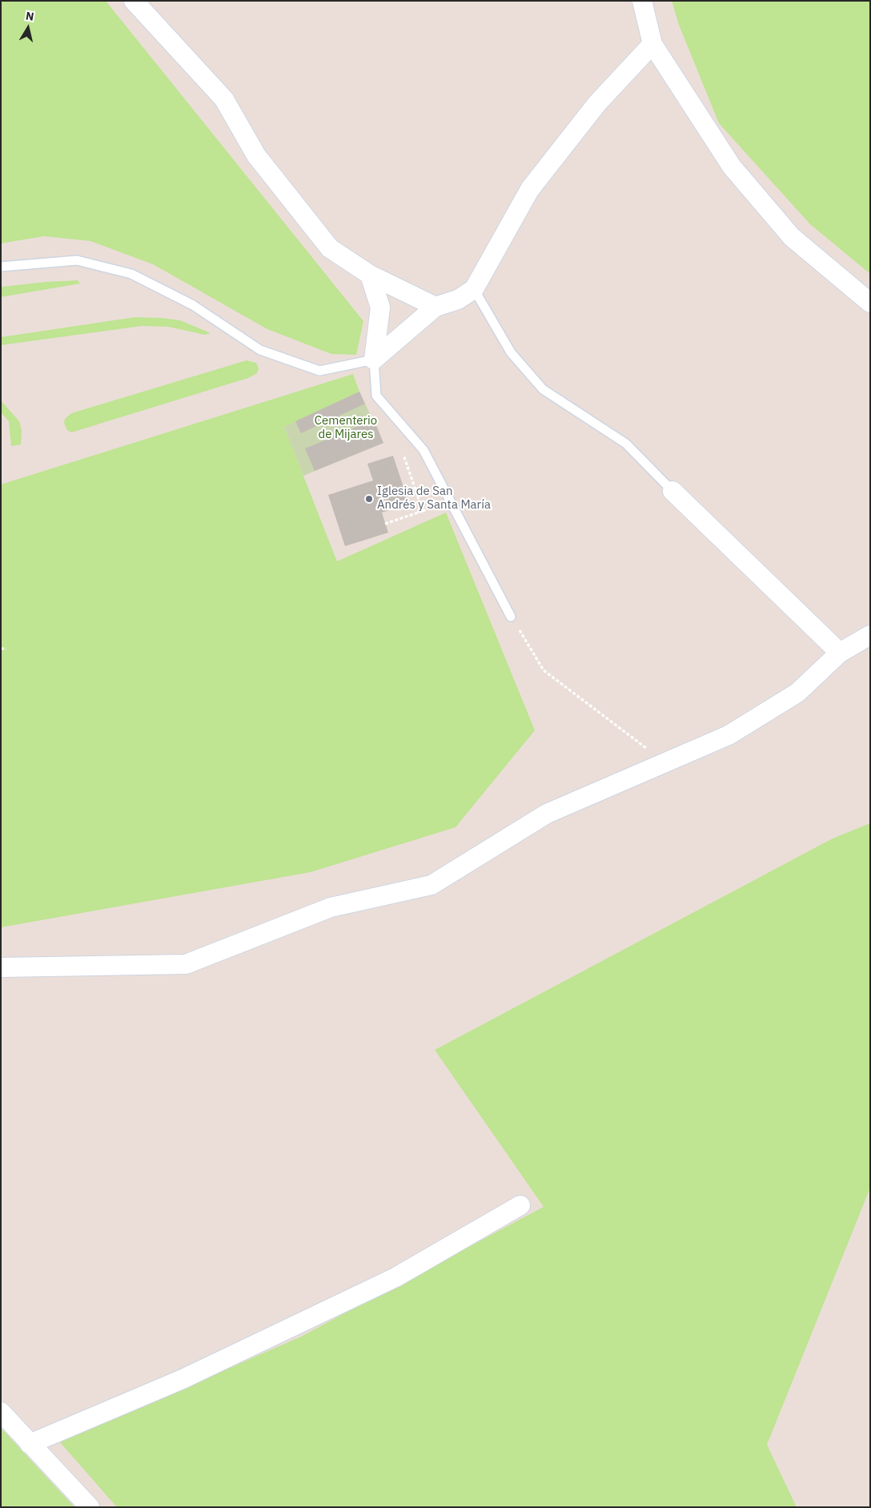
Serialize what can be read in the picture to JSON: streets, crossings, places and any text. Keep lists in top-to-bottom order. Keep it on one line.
{"parks":["Cementerio de Mijares"],"places":["Iglesia de San Andrés y Santa María"],"north":"top"}
